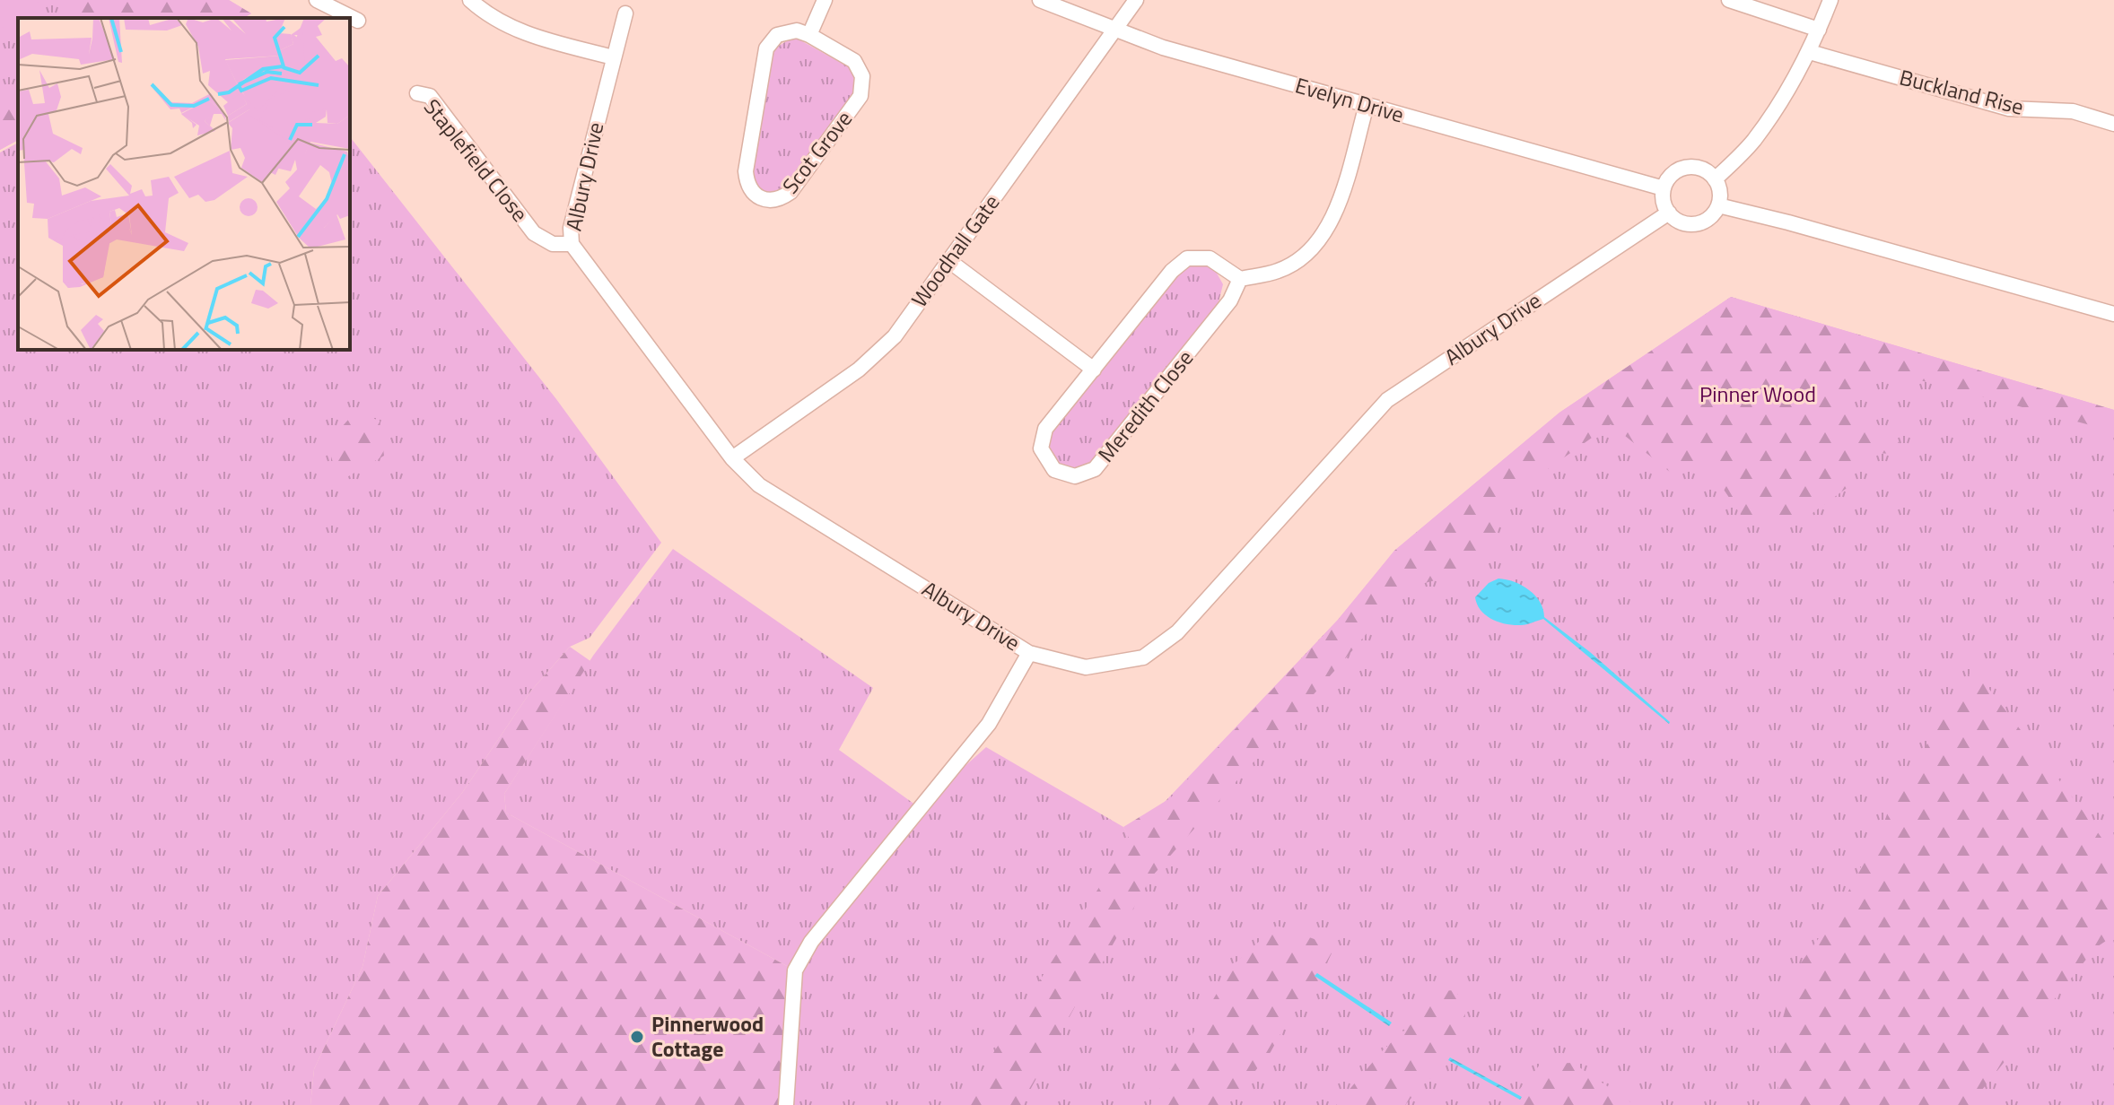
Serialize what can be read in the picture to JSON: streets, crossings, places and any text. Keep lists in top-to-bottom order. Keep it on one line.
{"streets":{"street":["Buckland Rise","Evelyn Drive","Scot Grove","Staplefield Close","Albury Drive","Woodhall Gate","Meredith Close"]},"crossings":[["Evelyn Drive","Albury Drive"],["Evelyn Drive","Woodhall Gate"],["Staplefield Close","Albury Drive"],["Albury Drive","Woodhall Gate"]],"parks":["Pinner Wood"],"places":["Pinnerwood Cottage"]}
